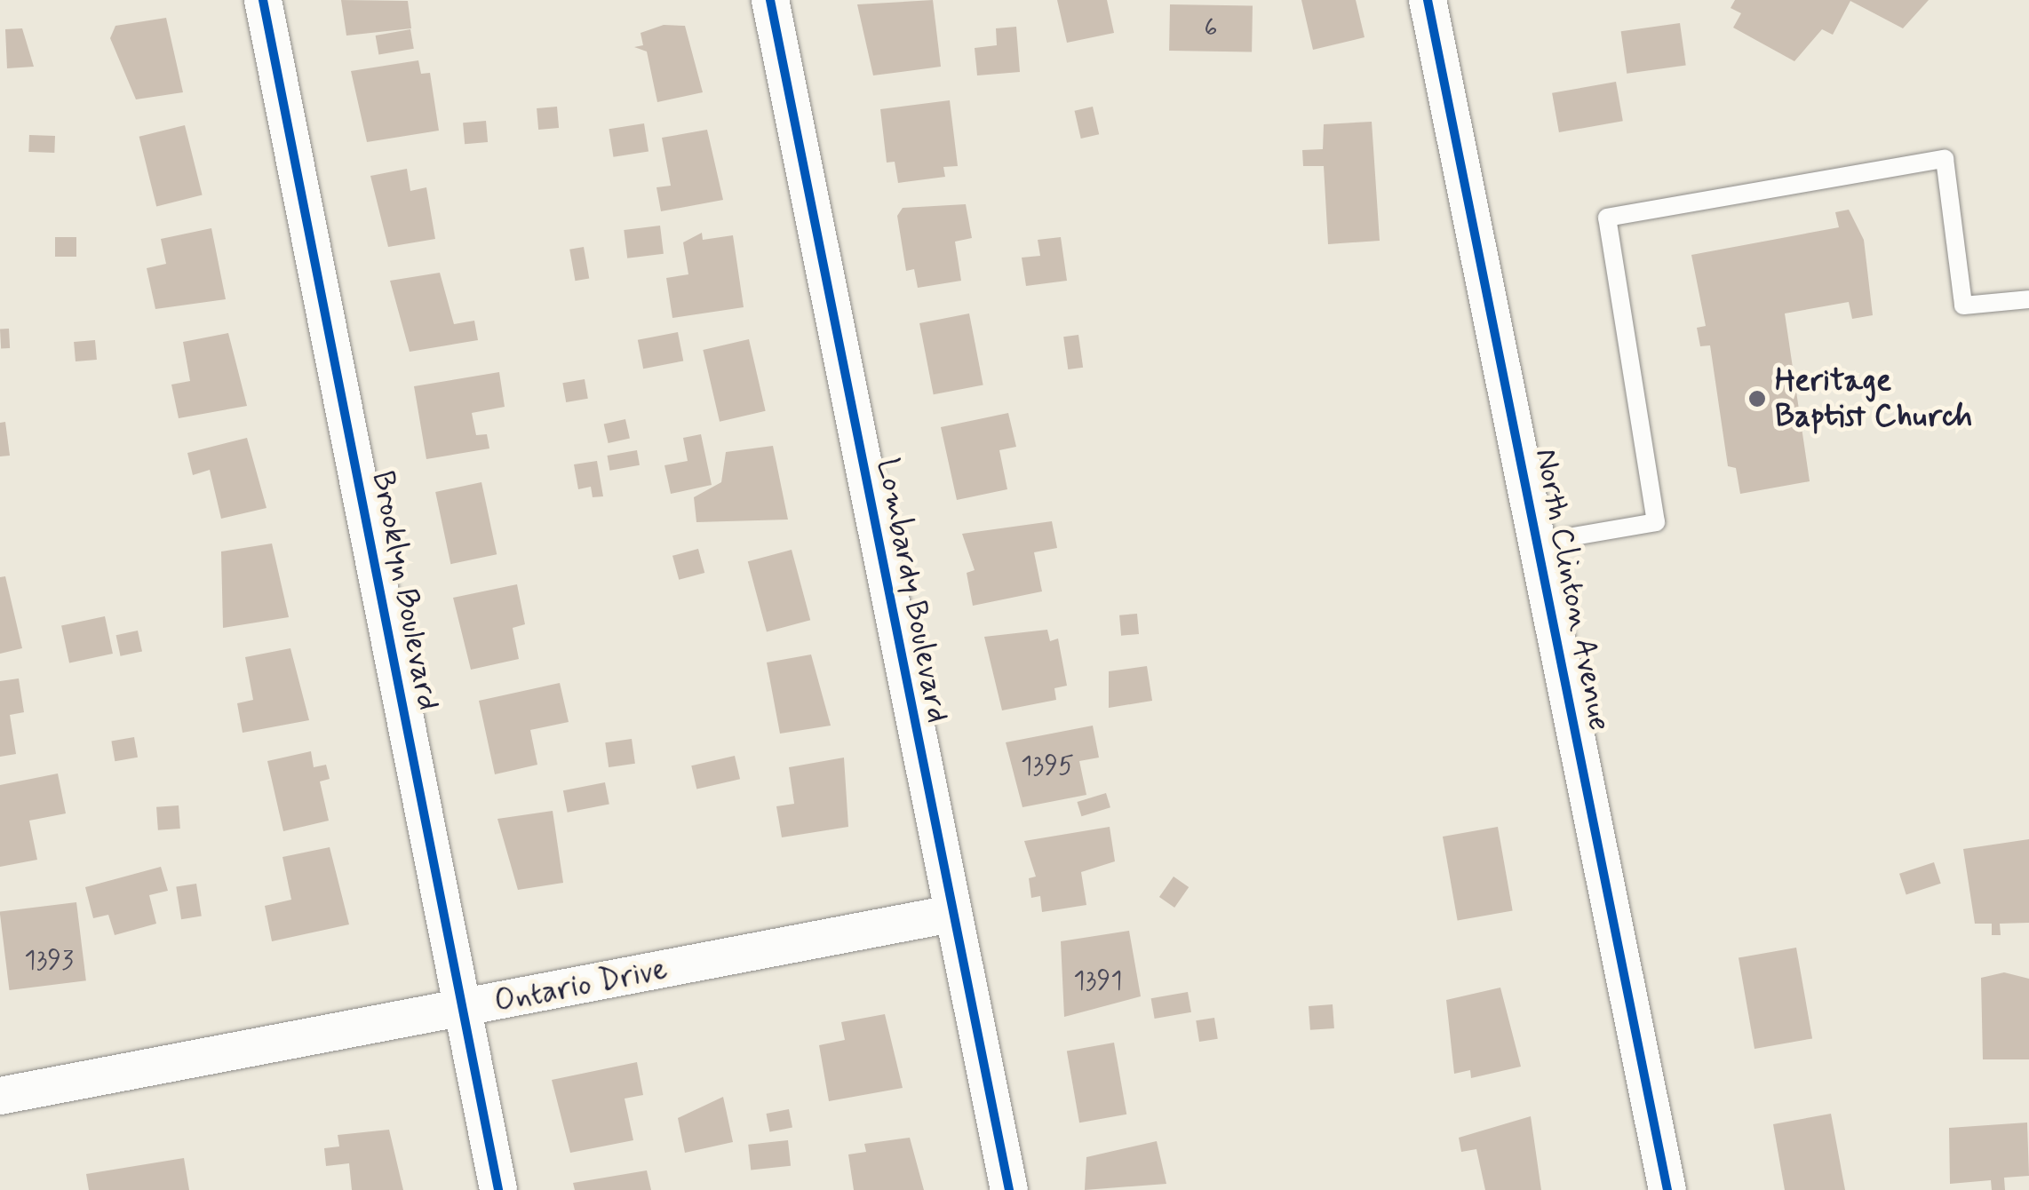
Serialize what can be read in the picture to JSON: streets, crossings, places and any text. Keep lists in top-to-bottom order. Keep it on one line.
{"streets":{"street":["North Clinton Avenue","Brooklyn Boulevard","Lombardy Boulevard","Ontario Drive"]},"crossings":[["Brooklyn Boulevard","Ontario Drive"],["Lombardy Boulevard","Ontario Drive"]],"places":["Heritage Baptist Church"],"house_numbers":["6","1395","1393","1391"]}
